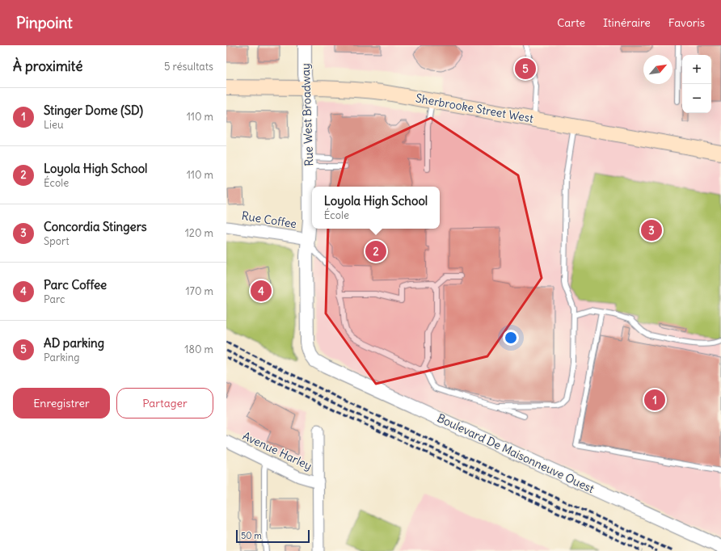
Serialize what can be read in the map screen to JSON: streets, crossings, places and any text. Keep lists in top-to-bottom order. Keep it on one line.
{"streets":{"main road":["Sherbrooke Street West"],"street":["Rue West Broadway","Rue Coffee","Avenue Harley","Boulevard De Maisonneuve Ouest"]},"crossings":[["Sherbrooke Street West","Rue West Broadway"],["Rue West Broadway","Rue Coffee"],["Rue West Broadway","Boulevard De Maisonneuve Ouest"]],"scale_bar":"50 m","north":"top right","page":{"header":"Pinpoint","nav":["Carte","Itinéraire","Favoris"],"heading":["À proximité","5 résultats"],"map_buttons":["+","−"],"pins":["5","3","2","4","1"],"list":[{"mark":"1","name":"Stinger Dome (SD)","note":"Lieu","value":"110 m"},{"mark":"2","name":"Loyola High School","note":"École","value":"110 m"},{"mark":"3","name":"Concordia Stingers","note":"Sport","value":"120 m"},{"mark":"4","name":"Parc Coffee","note":"Parc","value":"170 m"},{"mark":"5","name":"AD parking","note":"Parking","value":"180 m"}],"popup":["Loyola High School","École"],"buttons":["Enregistrer","Partager"],"scale":"50 m"}}
